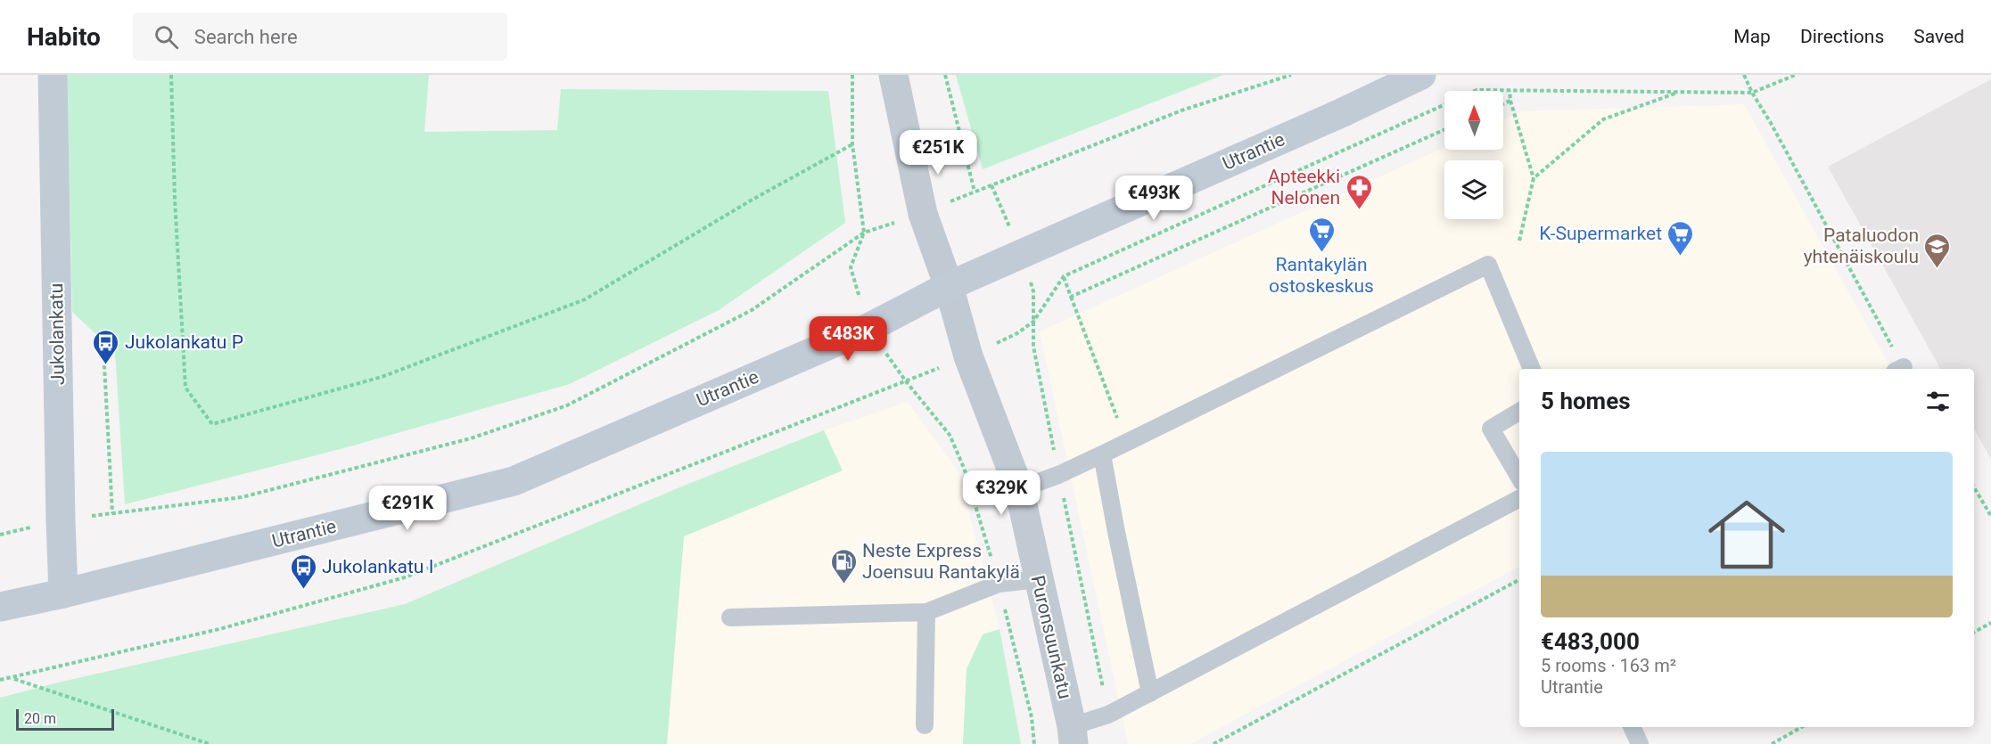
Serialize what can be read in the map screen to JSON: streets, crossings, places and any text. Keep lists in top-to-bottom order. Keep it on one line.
{"streets":{"main road":["Utrantie","Jukolankatu"],"street":["Puronsuunkatu"]},"crossings":[["Utrantie","Jukolankatu"],["Utrantie","Puronsuunkatu"]],"places":{"pharmacy":["Apteekki Nelonen"],"supermarket":["Rantakylän ostoskeskus","K-Supermarket"],"school or university":["Pataluodon yhtenäiskoulu"],"bus stop":["Jukolankatu P","Jukolankatu I"],"fuel station":["Neste Express Joensuu Rantakylä"]},"scale_bar":"20 m","north":"top","page":{"header":"Habito","search":"Search here","nav":["Map","Directions","Saved"],"price":["€251K","€493K","€483K","€329K","€291K"],"heading":"5 homes","list":[{"name":"€483,000","note":"5 rooms · 163 m² · Utrantie"}],"scale":"20 m"}}
